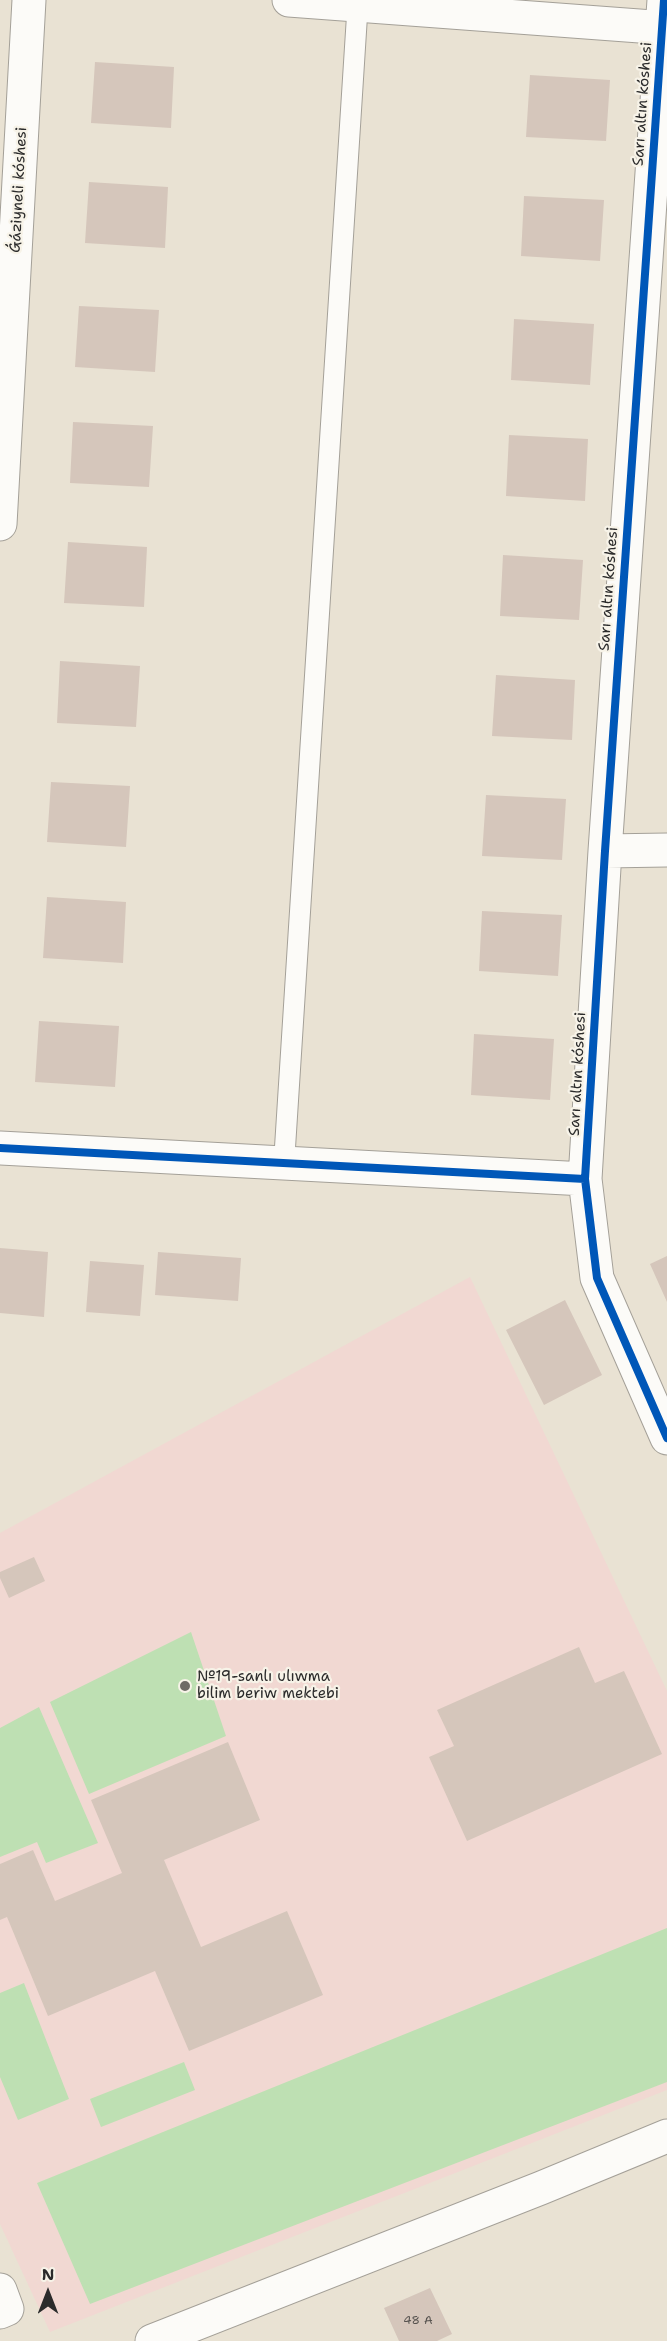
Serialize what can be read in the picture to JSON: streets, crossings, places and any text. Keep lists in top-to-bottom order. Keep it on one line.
{"streets":{"street":["Sarı altın kóshesi","Ǵáziyneli kóshesi"]},"places":["№19-sanlı ulıwma bilim beriw mektebi"],"house_numbers":["48 А"],"north":"top"}
